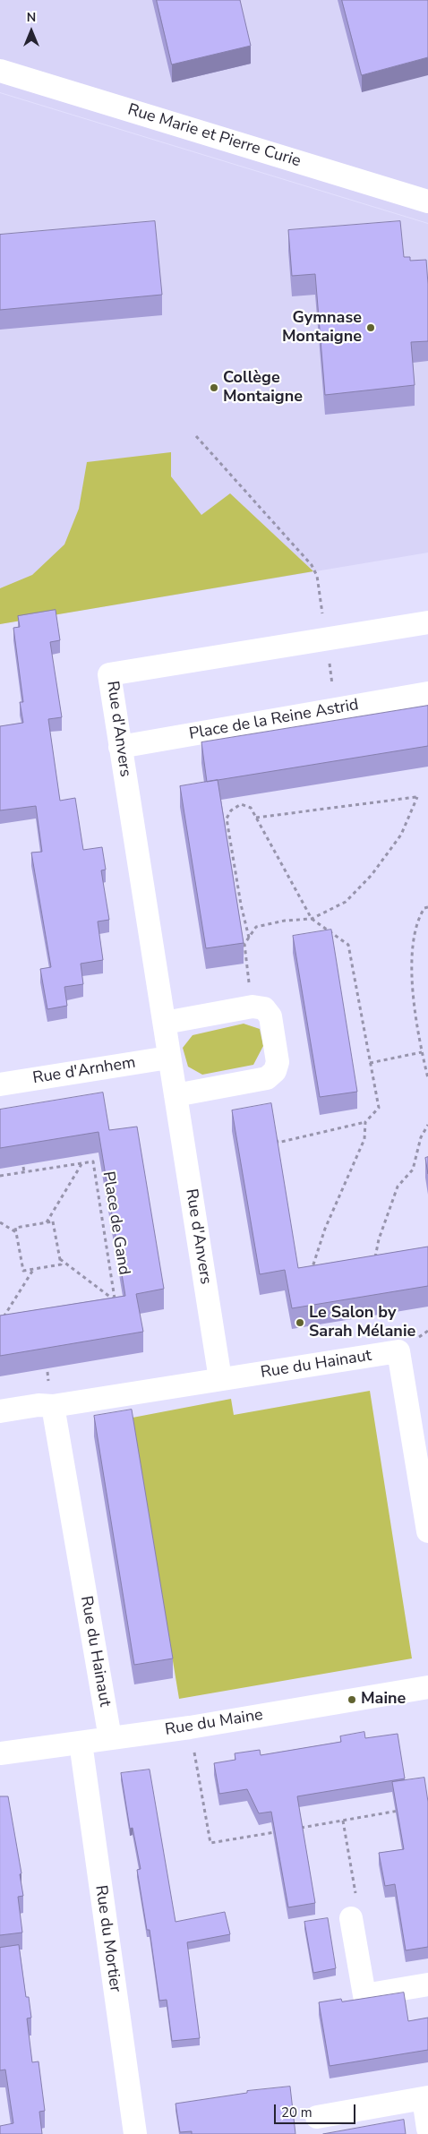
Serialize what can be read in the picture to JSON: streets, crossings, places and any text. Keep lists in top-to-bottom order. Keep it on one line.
{"streets":{"street":["Rue Marie et Pierre Curie","Place de la Reine Astrid","Rue d'Anvers","Rue d'Arnhem","Rue du Hainaut","Rue du Maine","Rue du Mortier"],"path":["Place de Gand"]},"crossings":[["Place de la Reine Astrid","Rue d'Anvers"],["Rue d'Anvers","Rue d'Arnhem"],["Rue d'Anvers","Rue du Hainaut"],["Rue du Hainaut","Rue du Maine"],["Rue du Maine","Rue du Mortier"]],"places":["Gymnase Montaigne","Collège Montaigne","Le Salon by Sarah Mélanie","Maine"],"scale_bar":"20 m","north":"top"}
